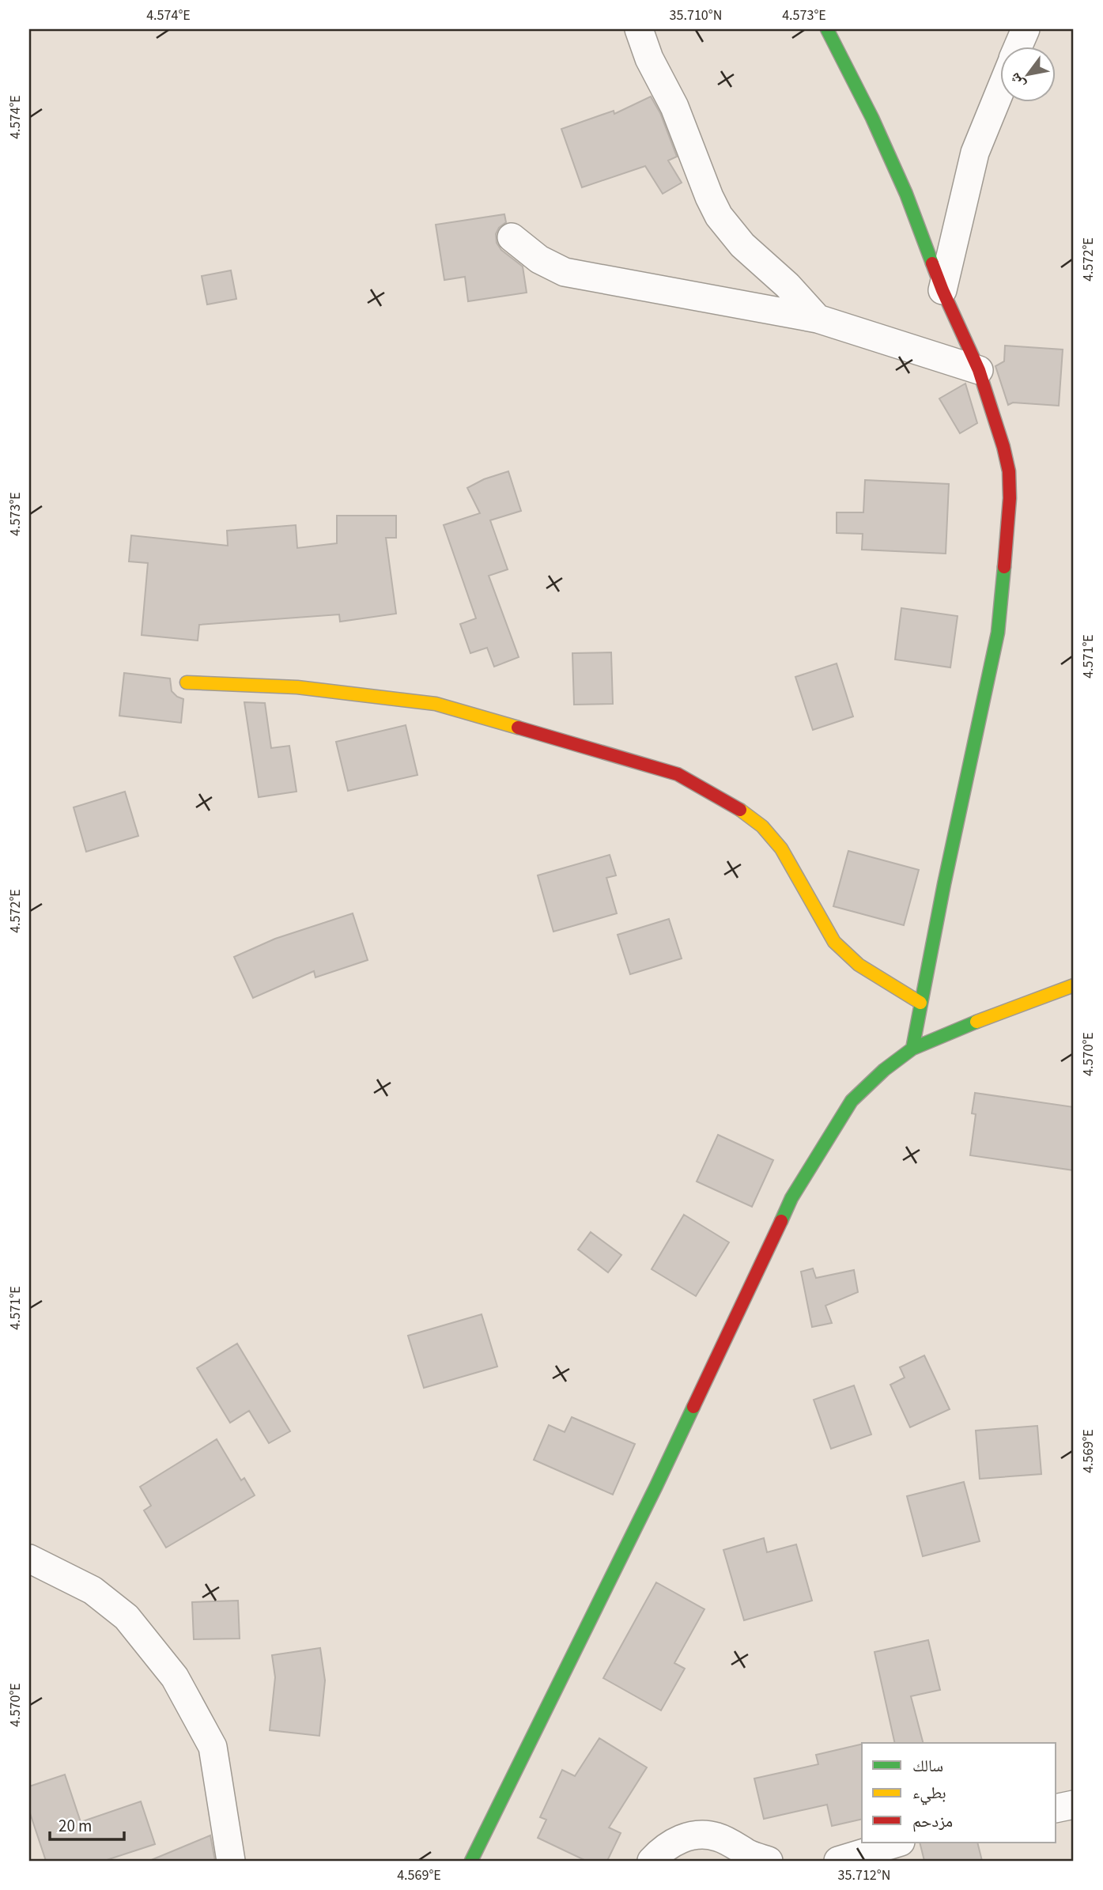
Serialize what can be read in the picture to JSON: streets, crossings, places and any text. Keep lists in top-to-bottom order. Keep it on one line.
{"legend":["سالك","بطيء","مزدحم"],"scale_bar":"20 m","north":"bottom left","coordinates":["4.574°E","35.710°N","4.573°E","4.572°E","4.571°E","4.570°E","4.569°E","35.712°N"]}
